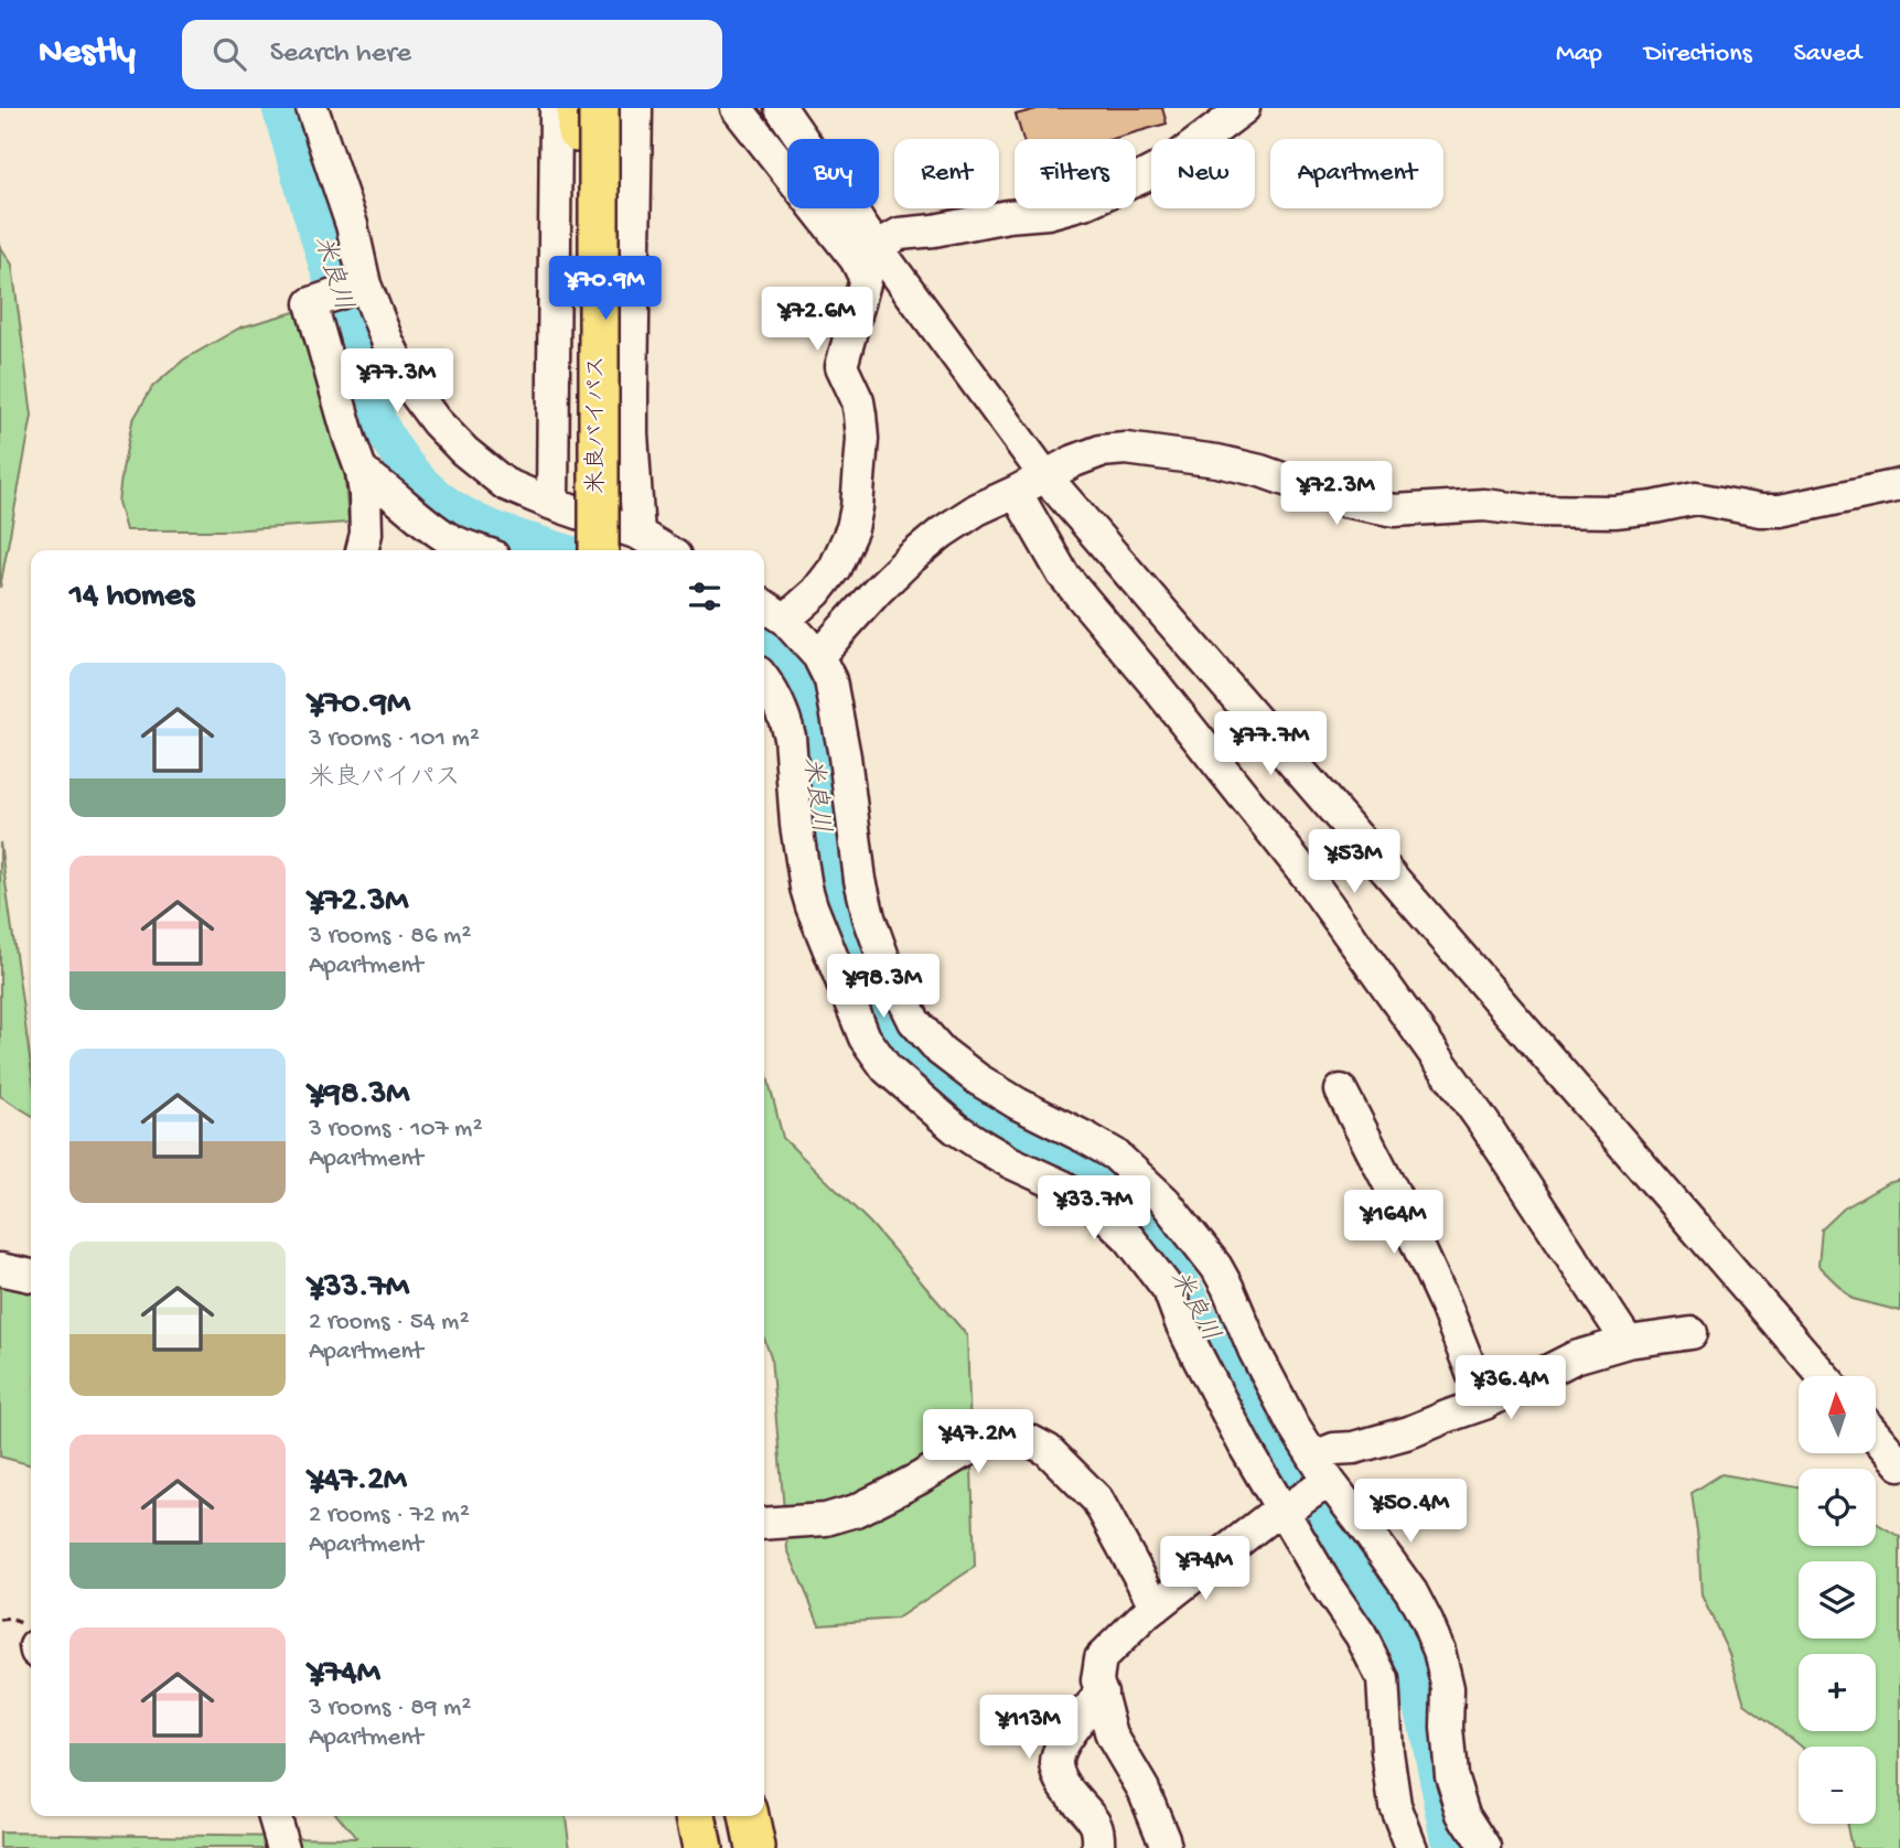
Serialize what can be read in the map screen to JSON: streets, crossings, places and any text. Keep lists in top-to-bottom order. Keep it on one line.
{"streets":{"main road":["米良バイパス"]},"water":["米良川"],"north":"top","page":{"header":"Nestly","search":"Search here","nav":["Map","Directions","Saved"],"chip":["Buy","Rent","Filters","New","Apartment"],"price":["¥70.9M","¥72.6M","¥77.3M","¥72.3M","¥77.7M","¥53M","¥98.3M","¥33.7M","¥164M","¥36.4M","¥47.2M","¥50.4M","¥74M","¥113M"],"heading":"14 homes","list":[{"name":"¥70.9M","note":"3 rooms · 101 m² · 米良バイパス"},{"name":"¥72.3M","note":"3 rooms · 86 m² · Apartment"},{"name":"¥98.3M","note":"3 rooms · 107 m² · Apartment"},{"name":"¥33.7M","note":"2 rooms · 54 m² · Apartment"},{"name":"¥47.2M","note":"2 rooms · 72 m² · Apartment"},{"name":"¥74M","note":"3 rooms · 89 m² · Apartment"}],"map_buttons":["+","−"]}}
